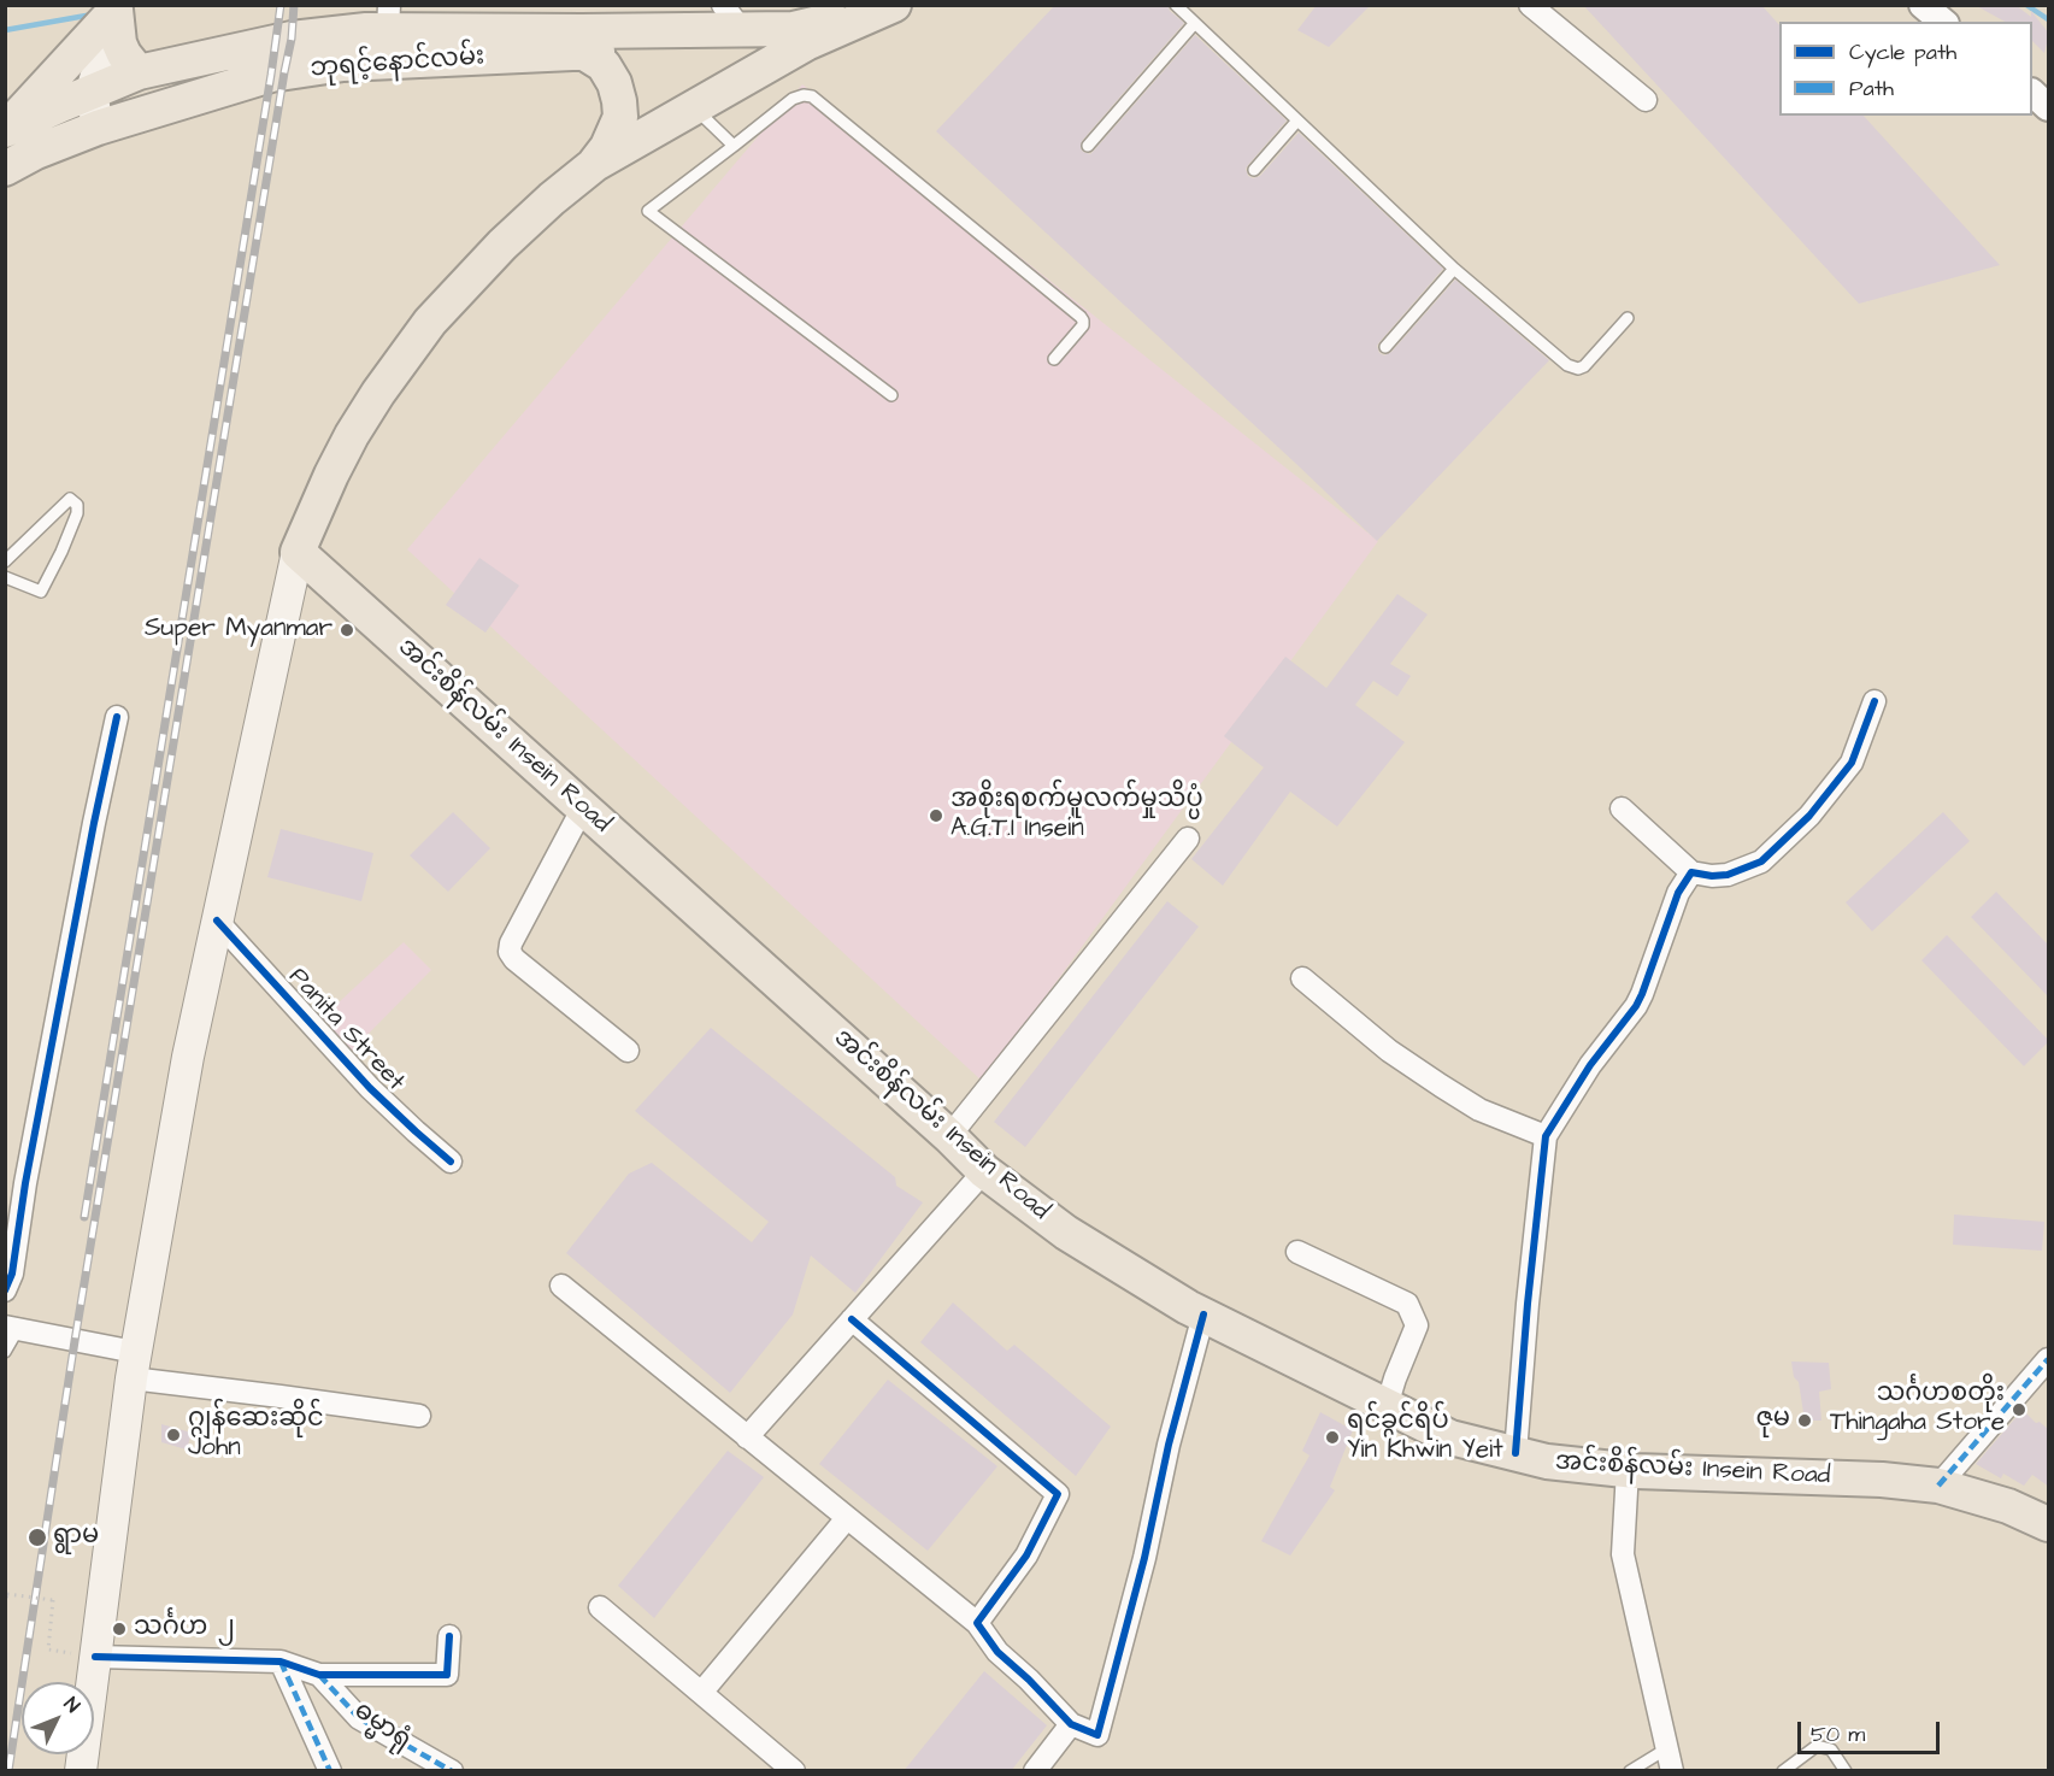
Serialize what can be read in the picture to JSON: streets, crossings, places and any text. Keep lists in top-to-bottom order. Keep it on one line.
{"streets":{"main road":["ဘုရင့်နောင်လမ်း","အင်းစိန်လမ်း Insein Road"],"street":["Panita Street","ဓမ္မာရုံ"]},"places":["Super Myanmar","အစိုးရစက်မှုလက်မှုသိပ္ပံ A.G.T.I Insein","သင်္ဂဟစတိုး Thingaha Store","ဇုမ","ဂျွန်ဆေးဆိုင် John","ရင်ခွင်ရိပ် Yin Khwin Yeit","ရွာမ","သင်္ဂဟ ၂"],"legend":["Cycle path","Path"],"scale_bar":"50 m","north":"top right"}
